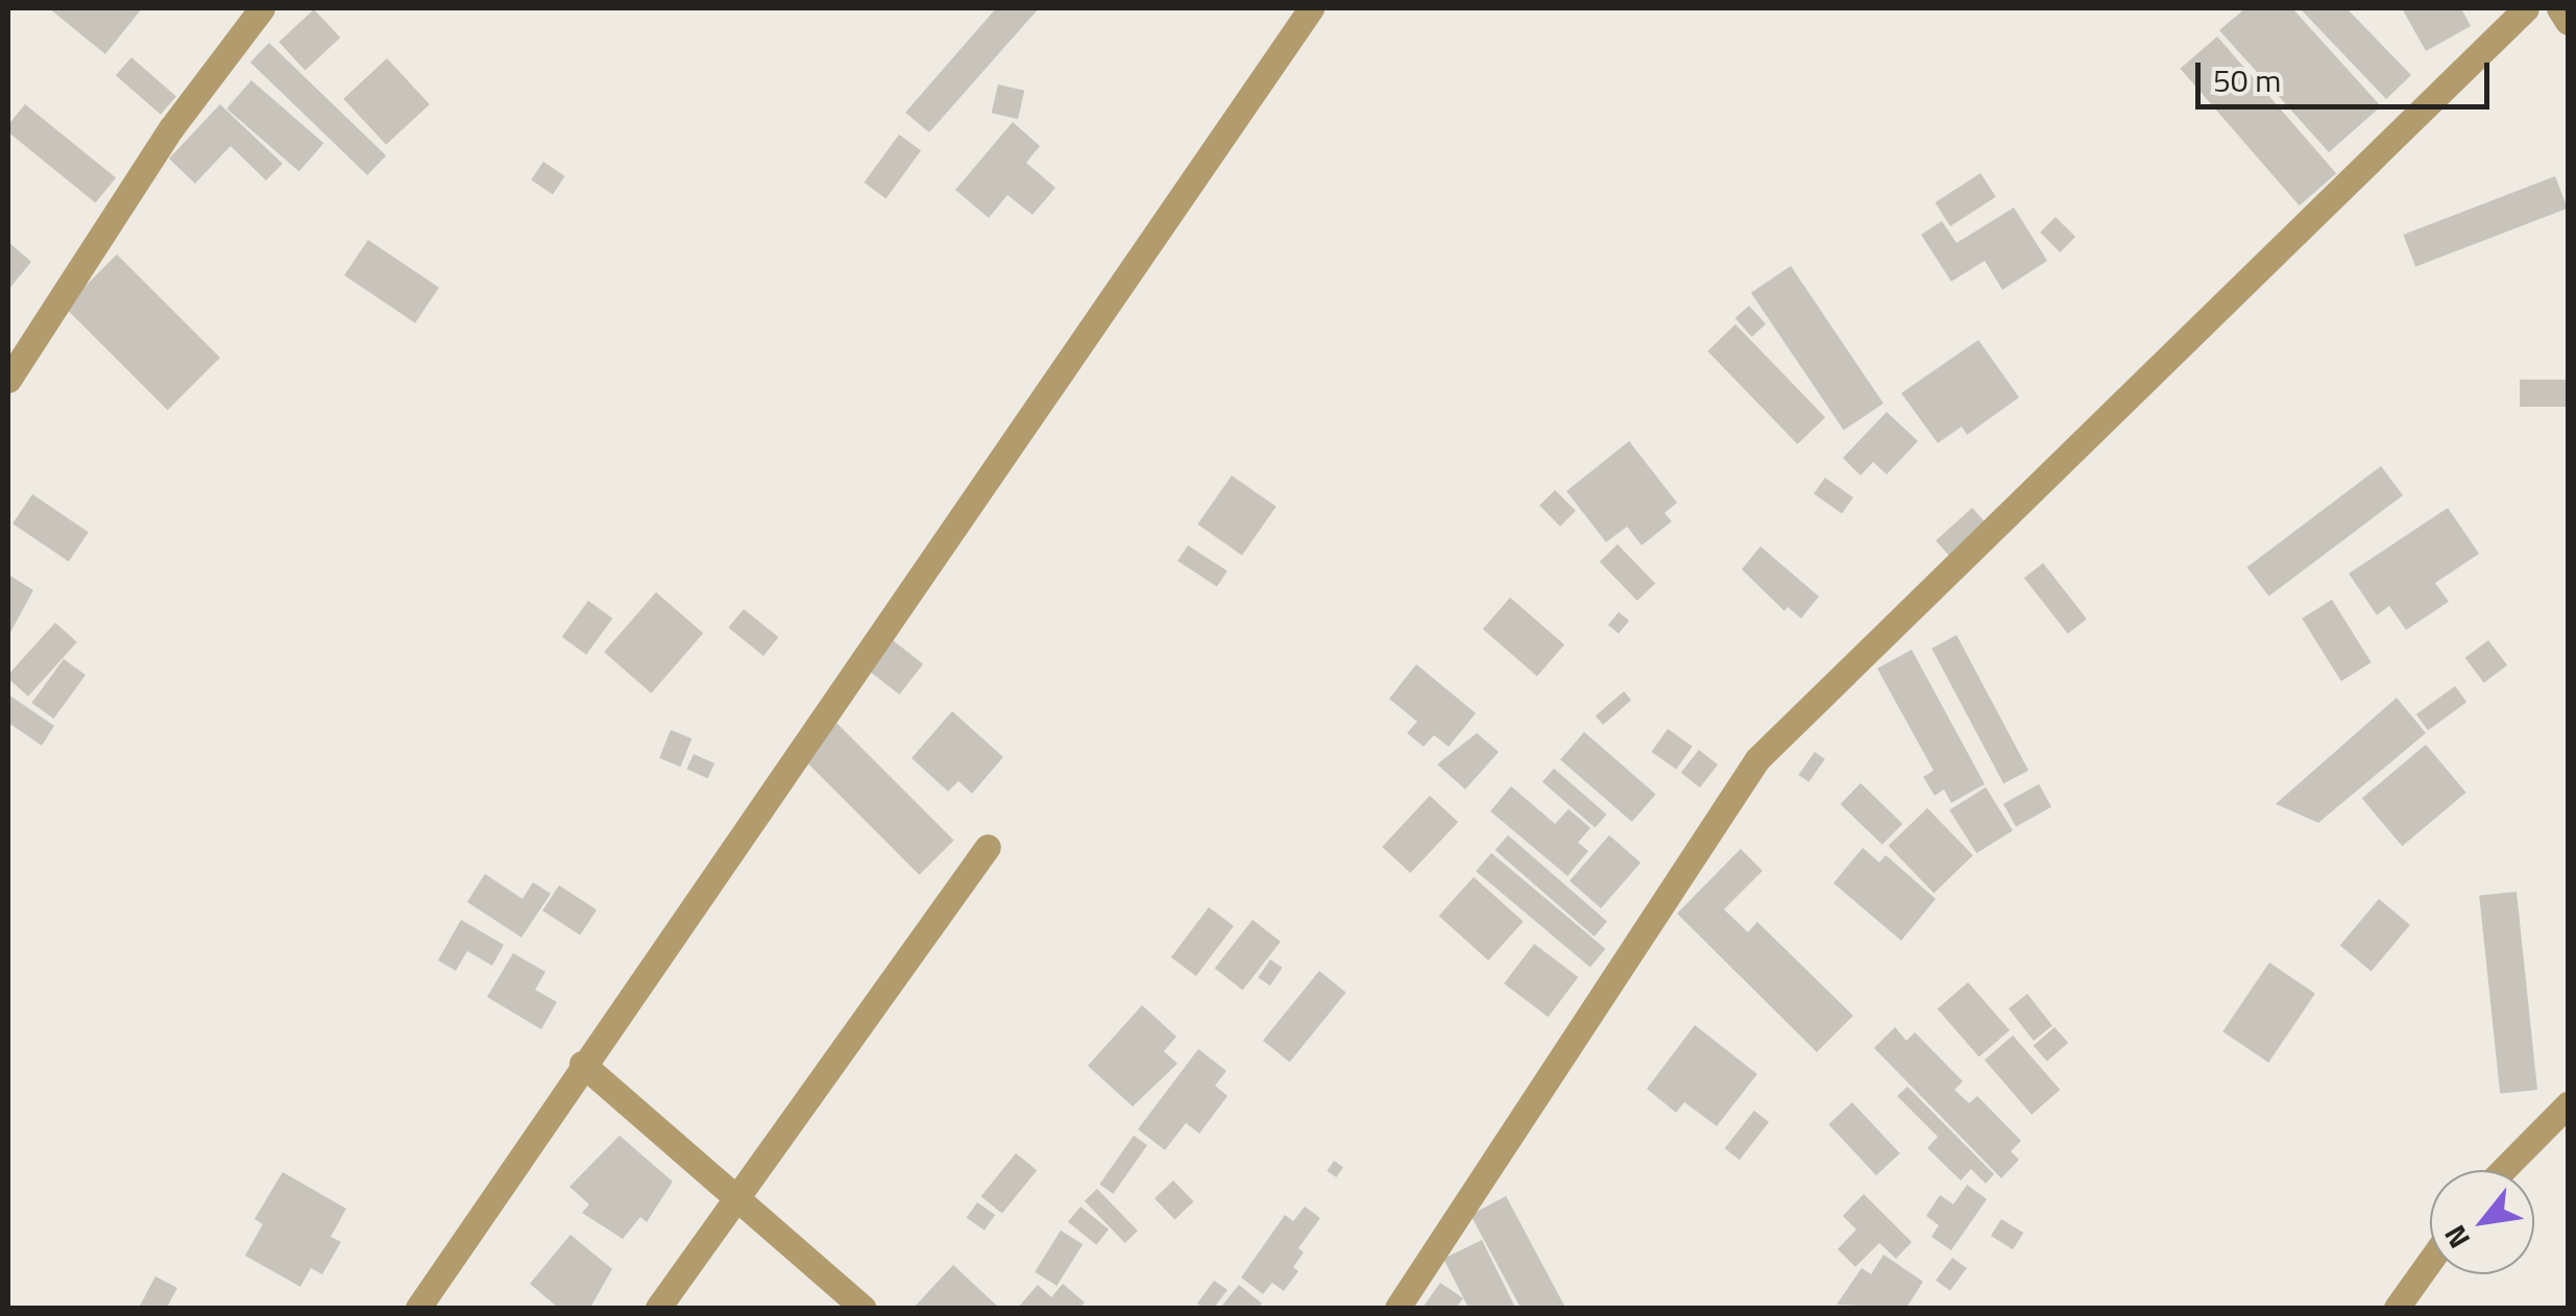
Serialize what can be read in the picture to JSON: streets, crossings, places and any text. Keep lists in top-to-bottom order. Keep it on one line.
{"scale_bar":"50 m","north":"bottom left"}
